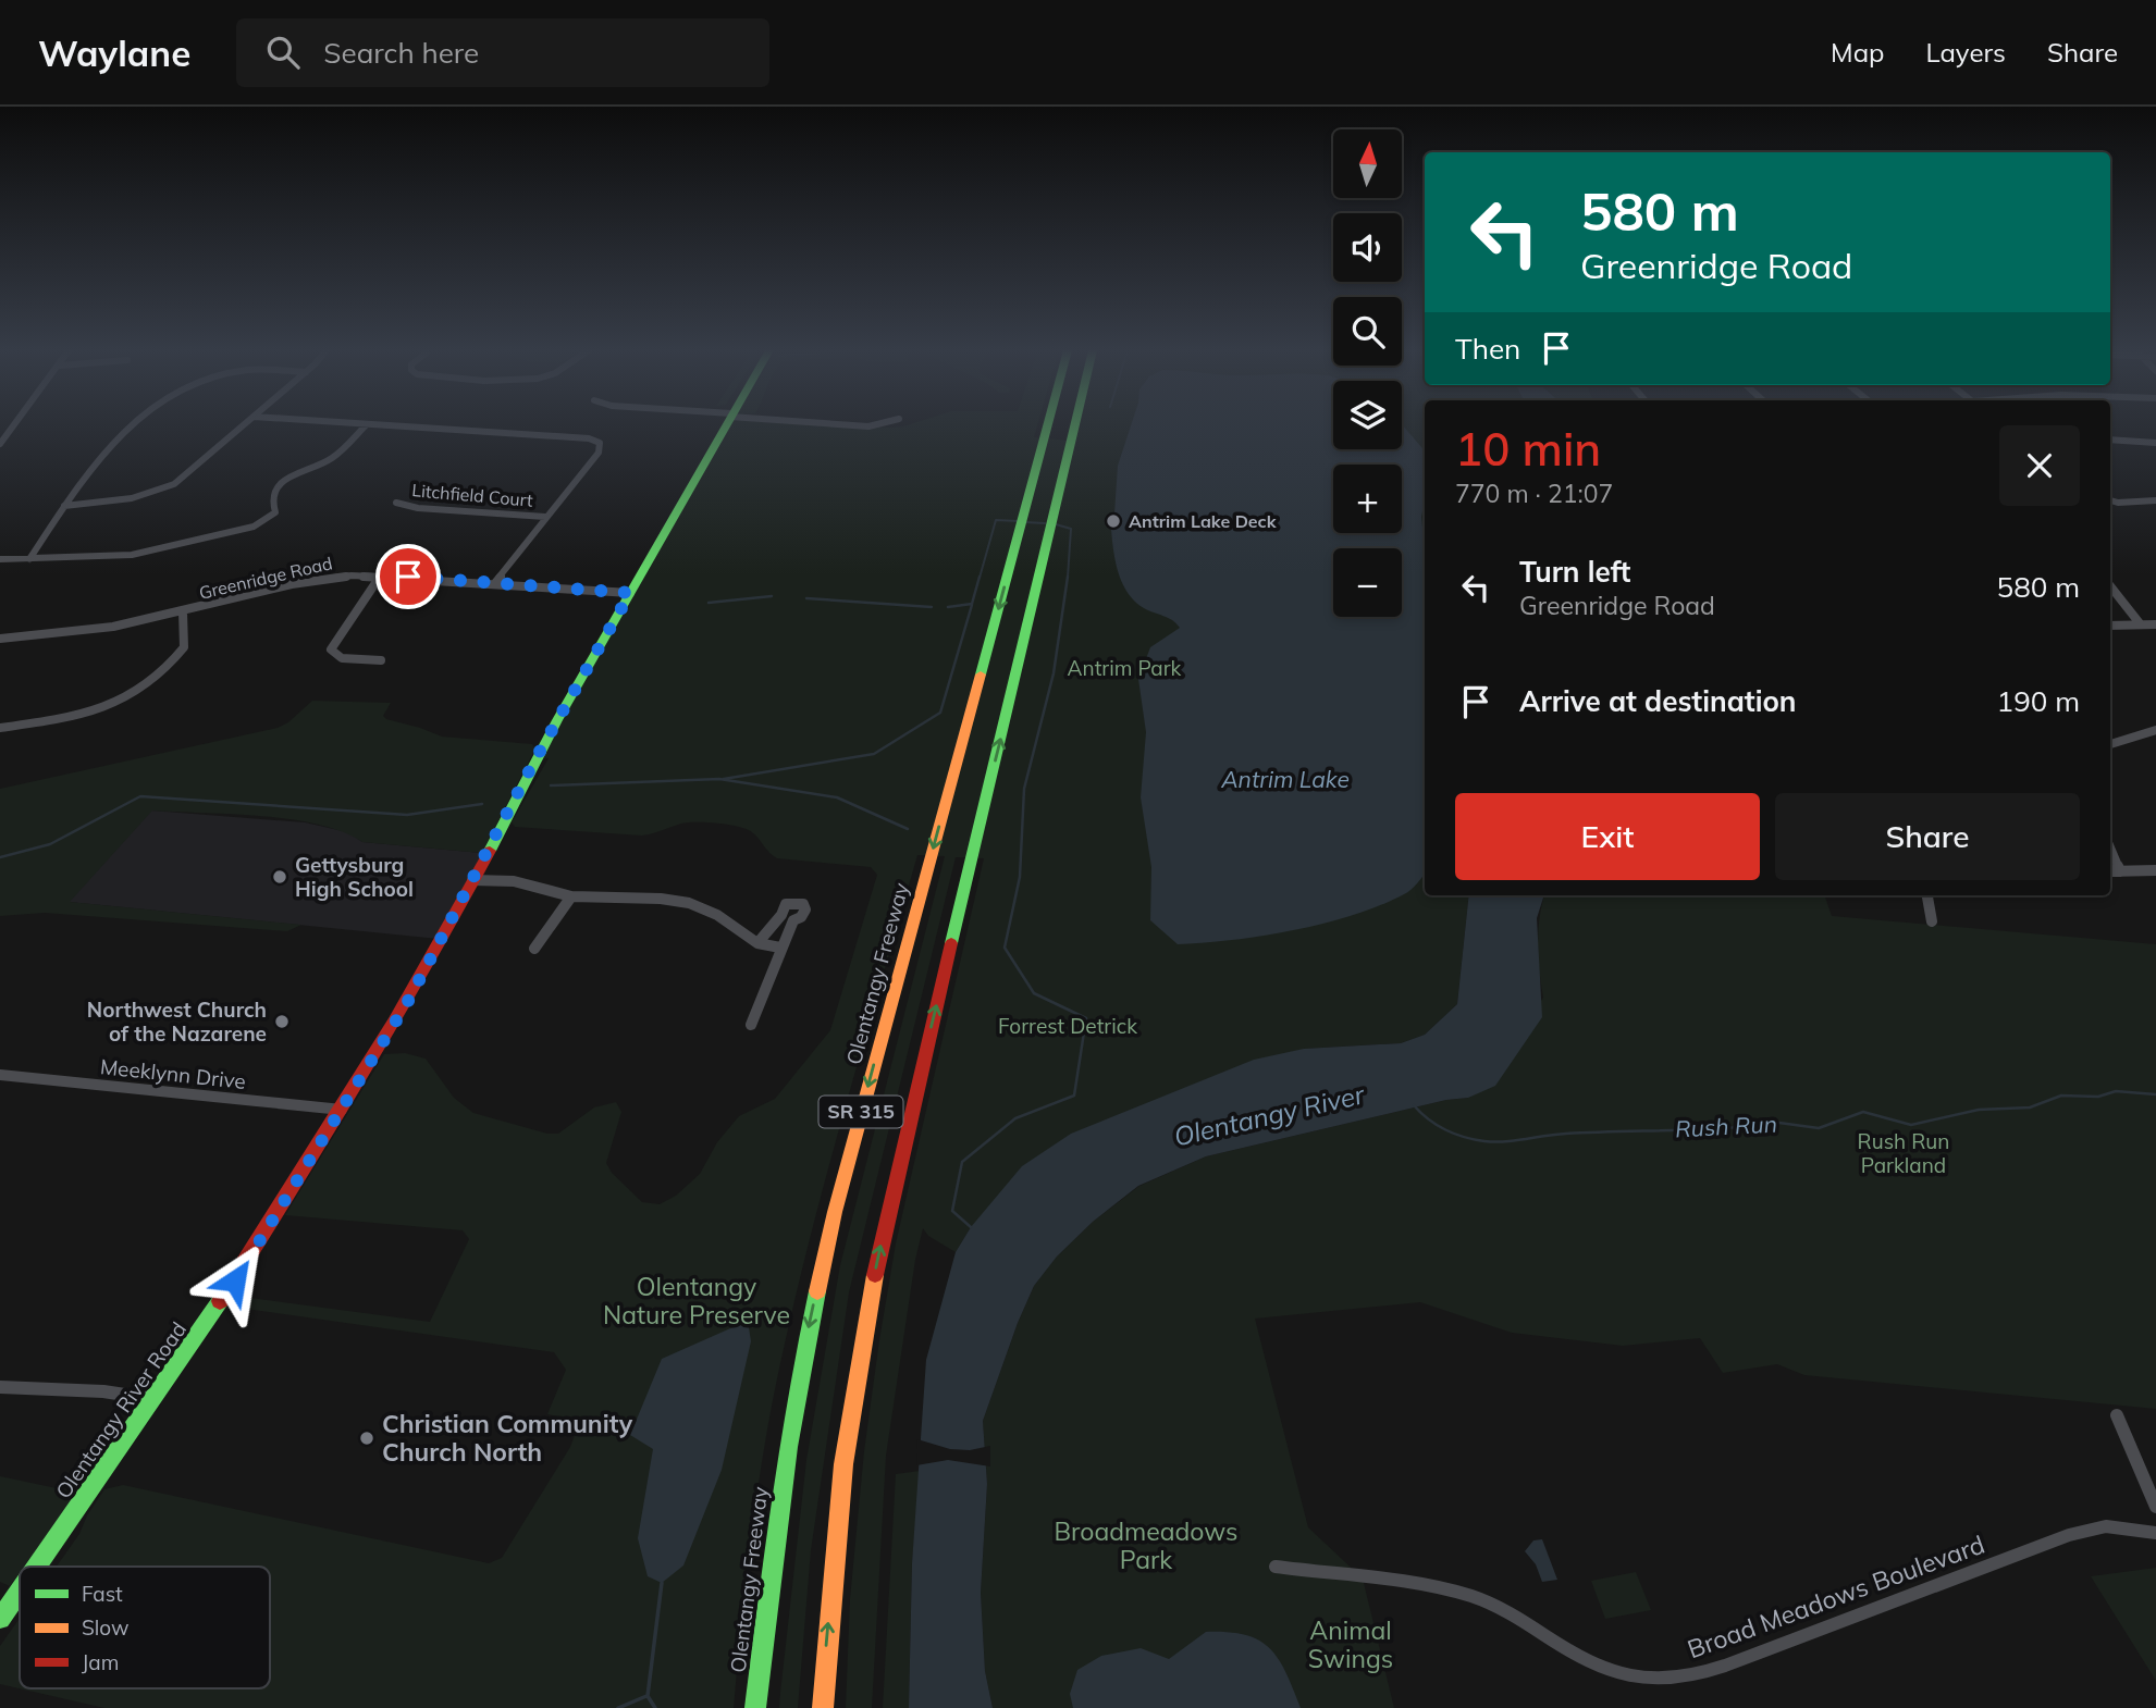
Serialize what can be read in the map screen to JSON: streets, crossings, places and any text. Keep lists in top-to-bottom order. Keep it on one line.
{"streets":{"main road":["Olentangy Freeway","SR 315","Olentangy River Road"],"street":["Litchfield Court","Greenridge Road","Meeklynn Drive","Broad Meadows Boulevard"]},"crossings":[["Greenridge Road","Olentangy River Road"],["Meeklynn Drive","Olentangy River Road"]],"water":["Antrim Lake","Olentangy River","Rush Run"],"parks":["Antrim Park","Forrest Detrick","Rush Run Parkland","Olentangy Nature Preserve","Broadmeadows Park","Animal Swings"],"places":["Antrim Lake Deck","Gettysburg High School","Northwest Church of the Nazarene","Christian Community Church North"],"legend":["Fast","Slow","Jam"],"north":"top","page":{"header":"Waylane","search":"Search here","nav":["Map","Layers","Share"],"map_buttons":["+","−"],"turn":["580 m","Greenridge Road"],"then":"Then","heading":["10 min","770 m · 21:07"],"list":[{"name":"Turn left","note":"Greenridge Road","value":"580 m"},{"name":"Arrive at destination","value":"190 m"}],"buttons":["Exit","Share"]}}
